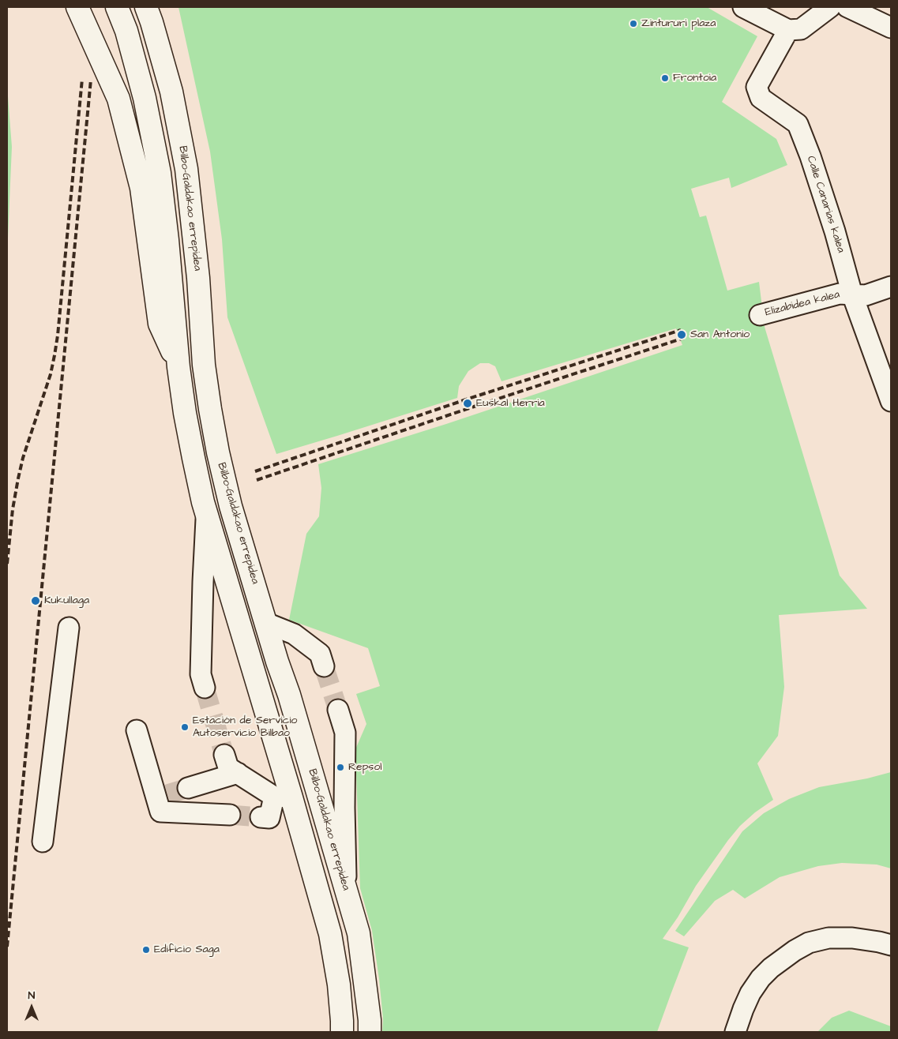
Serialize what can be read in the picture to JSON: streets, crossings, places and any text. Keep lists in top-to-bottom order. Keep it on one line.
{"streets":{"highway":["Bilbo-Galdakao errepidea"],"street":["Calle Canarias kalea","Elizabidea kalea"]},"crossings":[["Calle Canarias kalea","Elizabidea kalea"]],"places":["Zintururi plaza","Frontoia","San Antonio","Euskal Herria","Kukullaga","Estación de Servicio Autoservicio Bilbao","Repsol","Edificio Saga"],"north":"top"}
